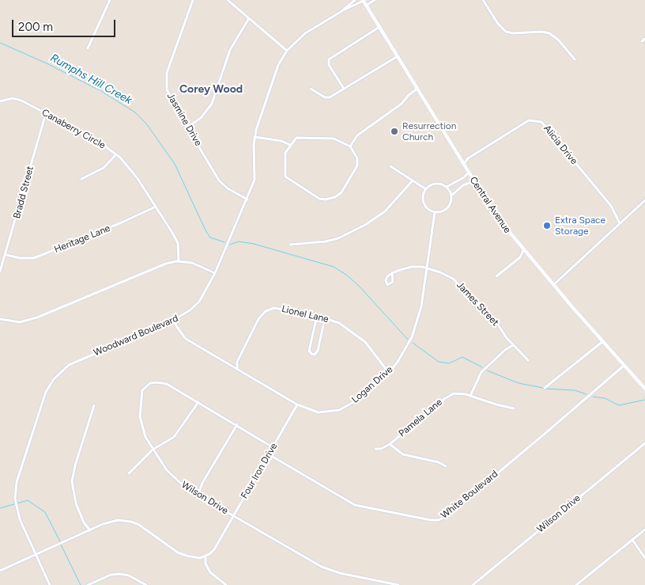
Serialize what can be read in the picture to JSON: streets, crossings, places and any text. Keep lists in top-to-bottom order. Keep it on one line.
{"streets":{"street":["Jasmine Drive","Canaberry Circle","Alicia Drive","Bradd Street","Central Avenue","Heritage Lane","James Street","Lionel Lane","Woodward Boulevard","Logan Drive","Pamela Lane","Four Iron Drive","White Boulevard","Wilson Drive"]},"crossings":[["Jasmine Drive","Woodward Boulevard"],["Canaberry Circle","Bradd Street"],["Canaberry Circle","Heritage Lane"],["Alicia Drive","Central Avenue"],["Bradd Street","Heritage Lane"],["Central Avenue","Woodward Boulevard"],["Central Avenue","White Boulevard"],["James Street","Logan Drive"],["Lionel Lane","Logan Drive"],["Woodward Boulevard","Logan Drive"],["Logan Drive","Four Iron Drive"],["Four Iron Drive","White Boulevard"],["Four Iron Drive","Wilson Drive"]],"districts":["Corey Wood"],"water":["Rumphs Hill Creek"],"places":["Resurrection Church","Extra Space Storage"],"scale_bar":"200 m"}
